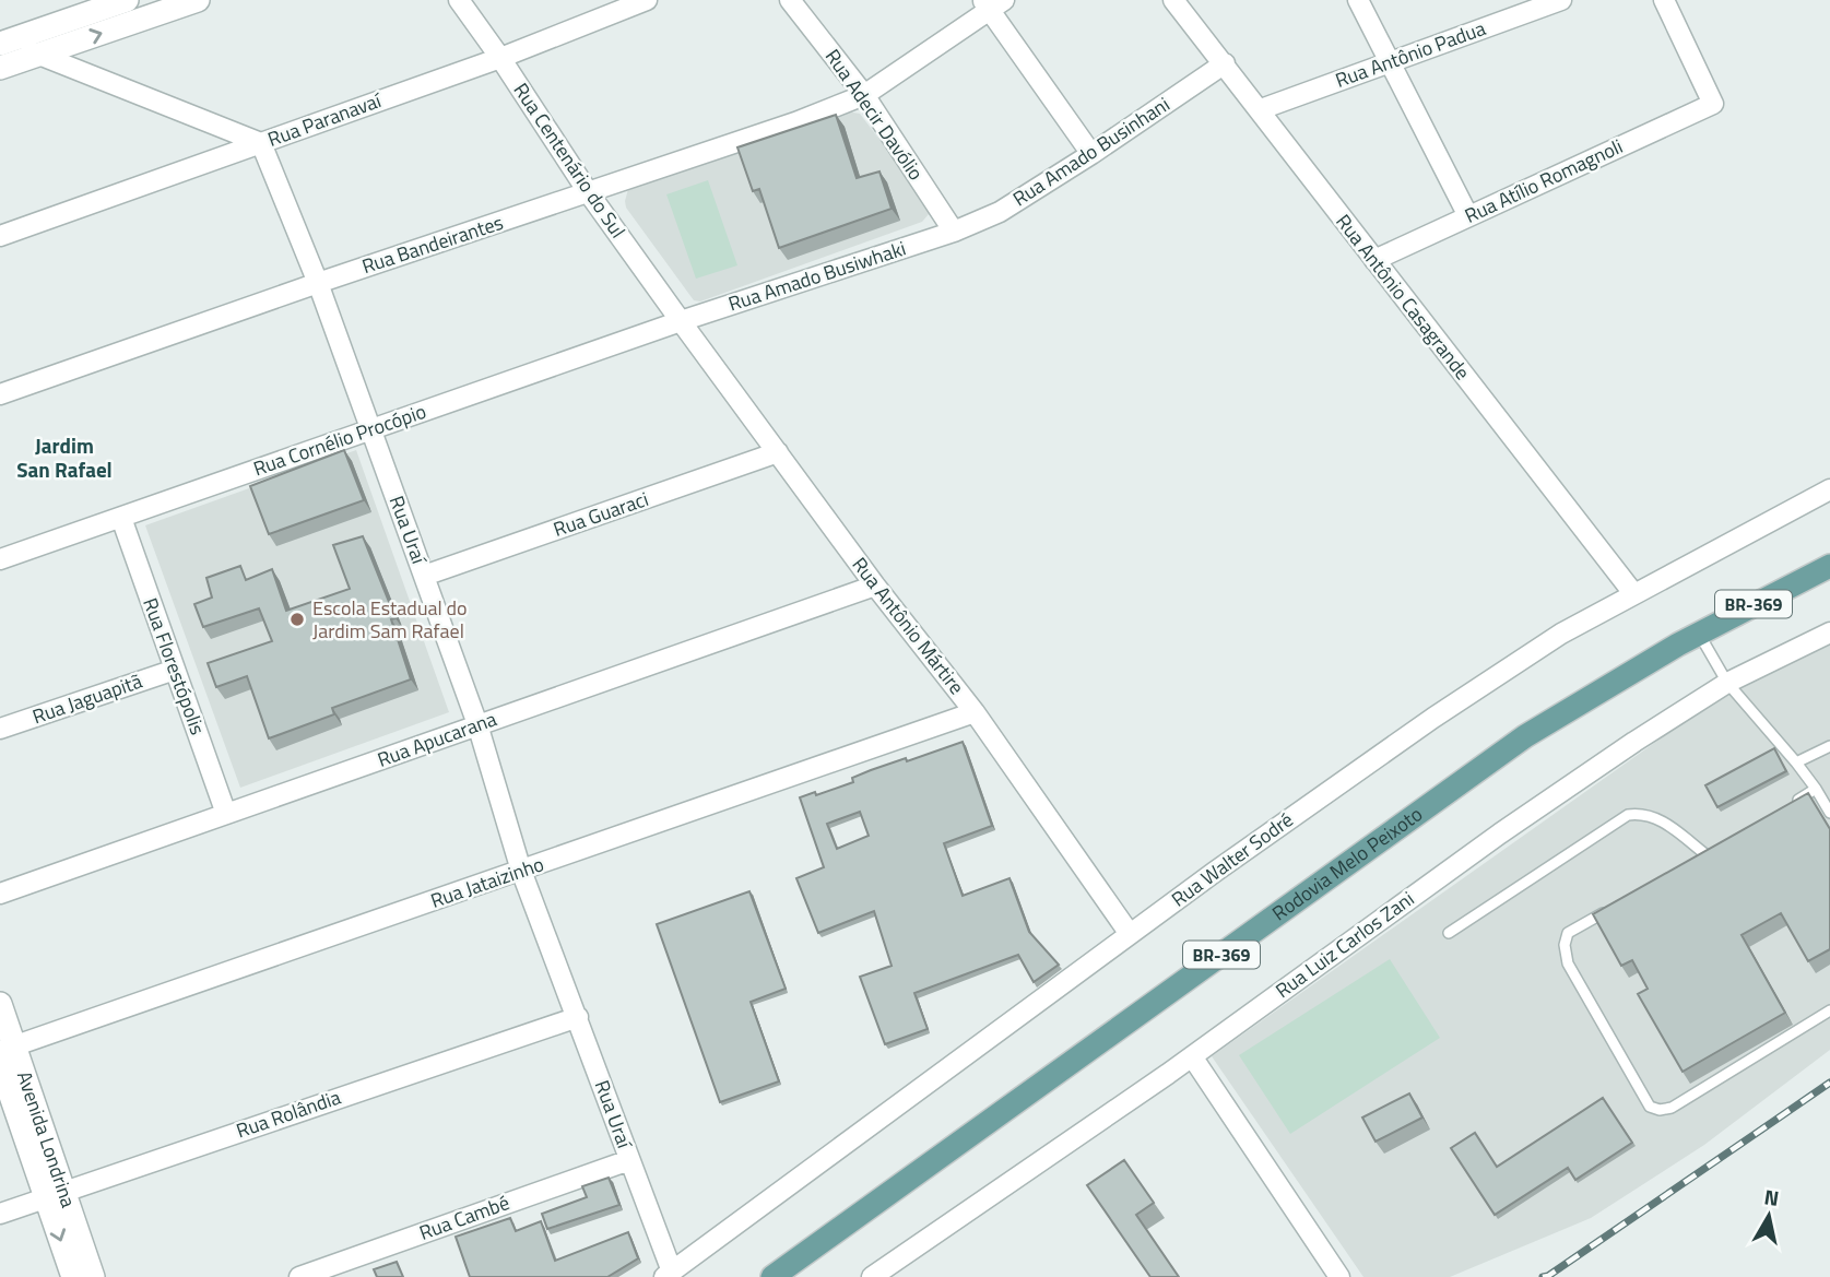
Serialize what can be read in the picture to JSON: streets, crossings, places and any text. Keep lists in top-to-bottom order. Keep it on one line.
{"streets":{"main road":["BR-369","Rodovia Melo Peixoto"],"street":["Rua Antônio Padua","Rua Adecir Davólio","Rua Paranavaí","Rua Amado Businhani","Rua Centenário do Sul","Rua Atílio Romagnoli","Rua Bandeirantes","Rua Amado Busiwhaki","Rua Antônio Casagrande","Rua Cornélio Procópio","Rua Guaraci","Rua Uraí","Rua Antônio Mártire","Rua Florestópolis","Rua Jaguapitã","Rua Apucarana","Rua Walter Sodré","Rua Jataizinho","Rua Luiz Carlos Zani","Rua Rolândia","Avenida Londrina","Rua Cambé"]},"crossings":[["Rua Antônio Padua","Rua Antônio Casagrande"],["Rua Adecir Davólio","Rua Amado Businhani"],["Rua Adecir Davólio","Rua Bandeirantes"],["Rua Adecir Davólio","Rua Amado Busiwhaki"],["Rua Paranavaí","Rua Centenário do Sul"],["Rua Paranavaí","Rua Uraí"],["Rua Amado Businhani","Rua Amado Busiwhaki"],["Rua Amado Businhani","Rua Antônio Casagrande"],["Rua Centenário do Sul","Rua Bandeirantes"],["Rua Centenário do Sul","Rua Amado Busiwhaki"],["Rua Centenário do Sul","Rua Cornélio Procópio"],["Rua Centenário do Sul","Rua Antônio Mártire"],["Rua Atílio Romagnoli","Rua Antônio Casagrande"],["Rua Bandeirantes","Rua Uraí"],["Rua Amado Busiwhaki","Rua Cornélio Procópio"],["Rua Amado Busiwhaki","Rua Antônio Mártire"],["Rua Antônio Casagrande","Rua Walter Sodré"],["Rua Cornélio Procópio","Rua Uraí"],["Rua Cornélio Procópio","Rua Antônio Mártire"],["Rua Cornélio Procópio","Rua Florestópolis"],["Rua Guaraci","Rua Uraí"],["Rua Guaraci","Rua Antônio Mártire"],["Rua Uraí","Rua Apucarana"],["Rua Uraí","Rua Walter Sodré"],["Rua Uraí","Rua Jataizinho"],["Rua Uraí","Rua Rolândia"],["Rua Uraí","Rua Cambé"],["Rua Antônio Mártire","Rua Apucarana"],["Rua Antônio Mártire","Rua Walter Sodré"],["Rua Antônio Mártire","Rua Jataizinho"],["Rua Florestópolis","Rua Jaguapitã"],["Rua Florestópolis","Rua Apucarana"],["Rua Jataizinho","Avenida Londrina"],["Rua Rolândia","Avenida Londrina"]],"districts":["Jardim San Rafael"],"places":["Escola Estadual do Jardim Sam Rafael"],"north":"top"}
